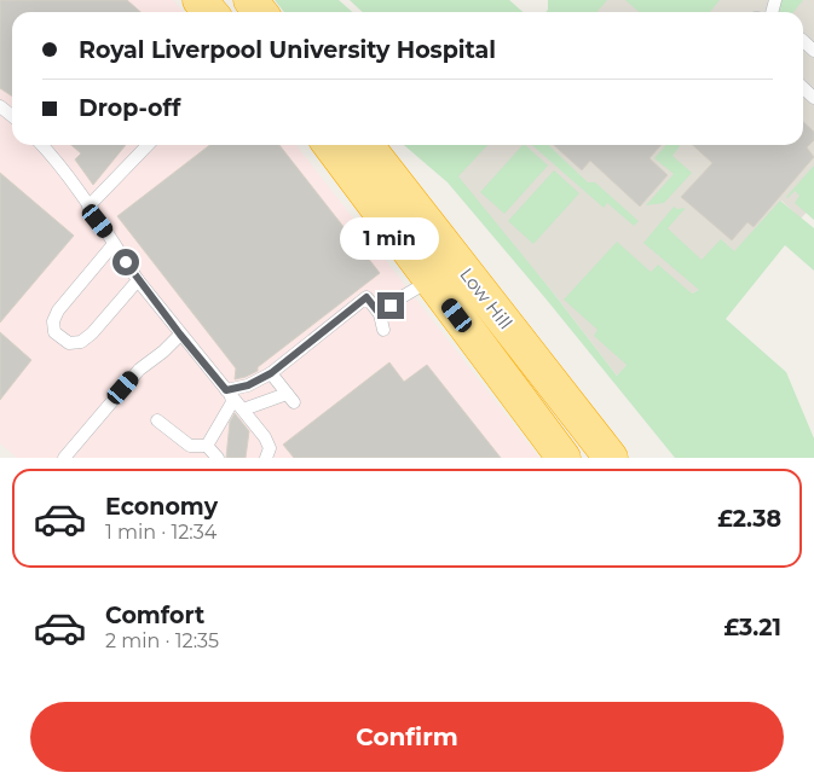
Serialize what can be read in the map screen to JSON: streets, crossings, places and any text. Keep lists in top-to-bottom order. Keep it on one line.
{"streets":{"highway":["Low Hill"]},"page":{"banner":["Royal Liverpool University Hospital","Drop-off"],"bubble":"1 min","list":[{"name":"Economy","note":"1 min · 12:34","value":"£2.38"},{"name":"Comfort","note":"2 min · 12:35","value":"£3.21"}],"buttons":"Confirm"}}
